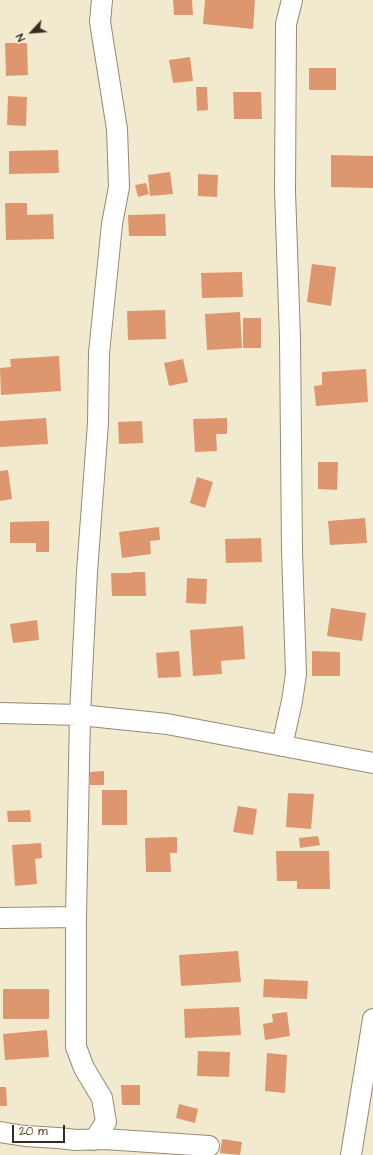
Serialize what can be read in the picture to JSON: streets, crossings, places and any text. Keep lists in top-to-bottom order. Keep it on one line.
{"scale_bar":"20 m","north":"bottom left"}
